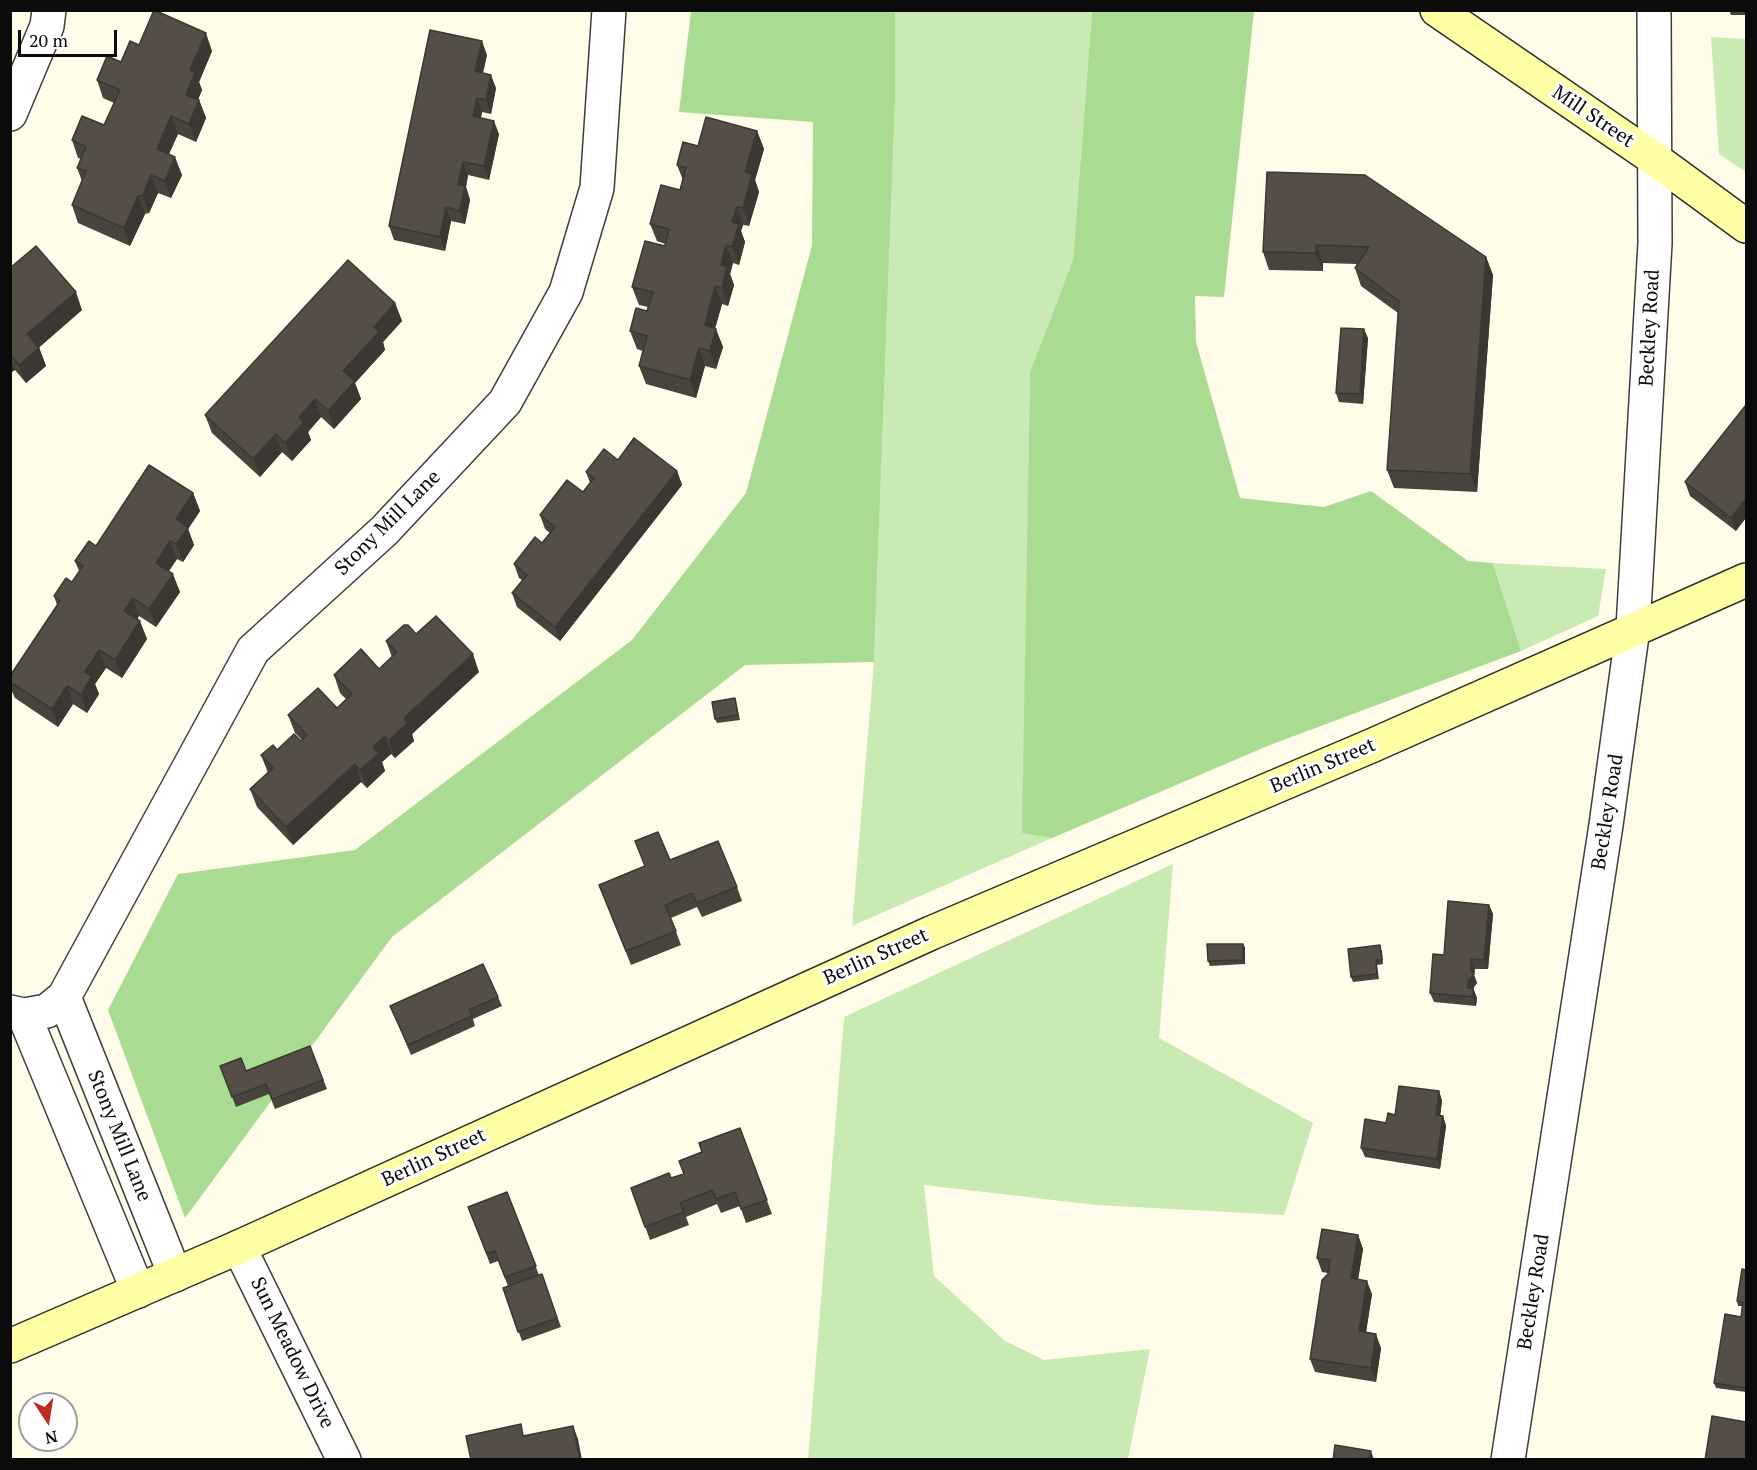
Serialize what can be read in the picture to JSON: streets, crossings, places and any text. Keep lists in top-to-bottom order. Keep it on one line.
{"streets":{"street":["Mill Street","Beckley Road","Stony Mill Lane","Berlin Street","Sun Meadow Drive"]},"crossings":[["Mill Street","Beckley Road"],["Beckley Road","Berlin Street"],["Stony Mill Lane","Berlin Street"],["Berlin Street","Sun Meadow Drive"]],"scale_bar":"20 m","north":"bottom"}
